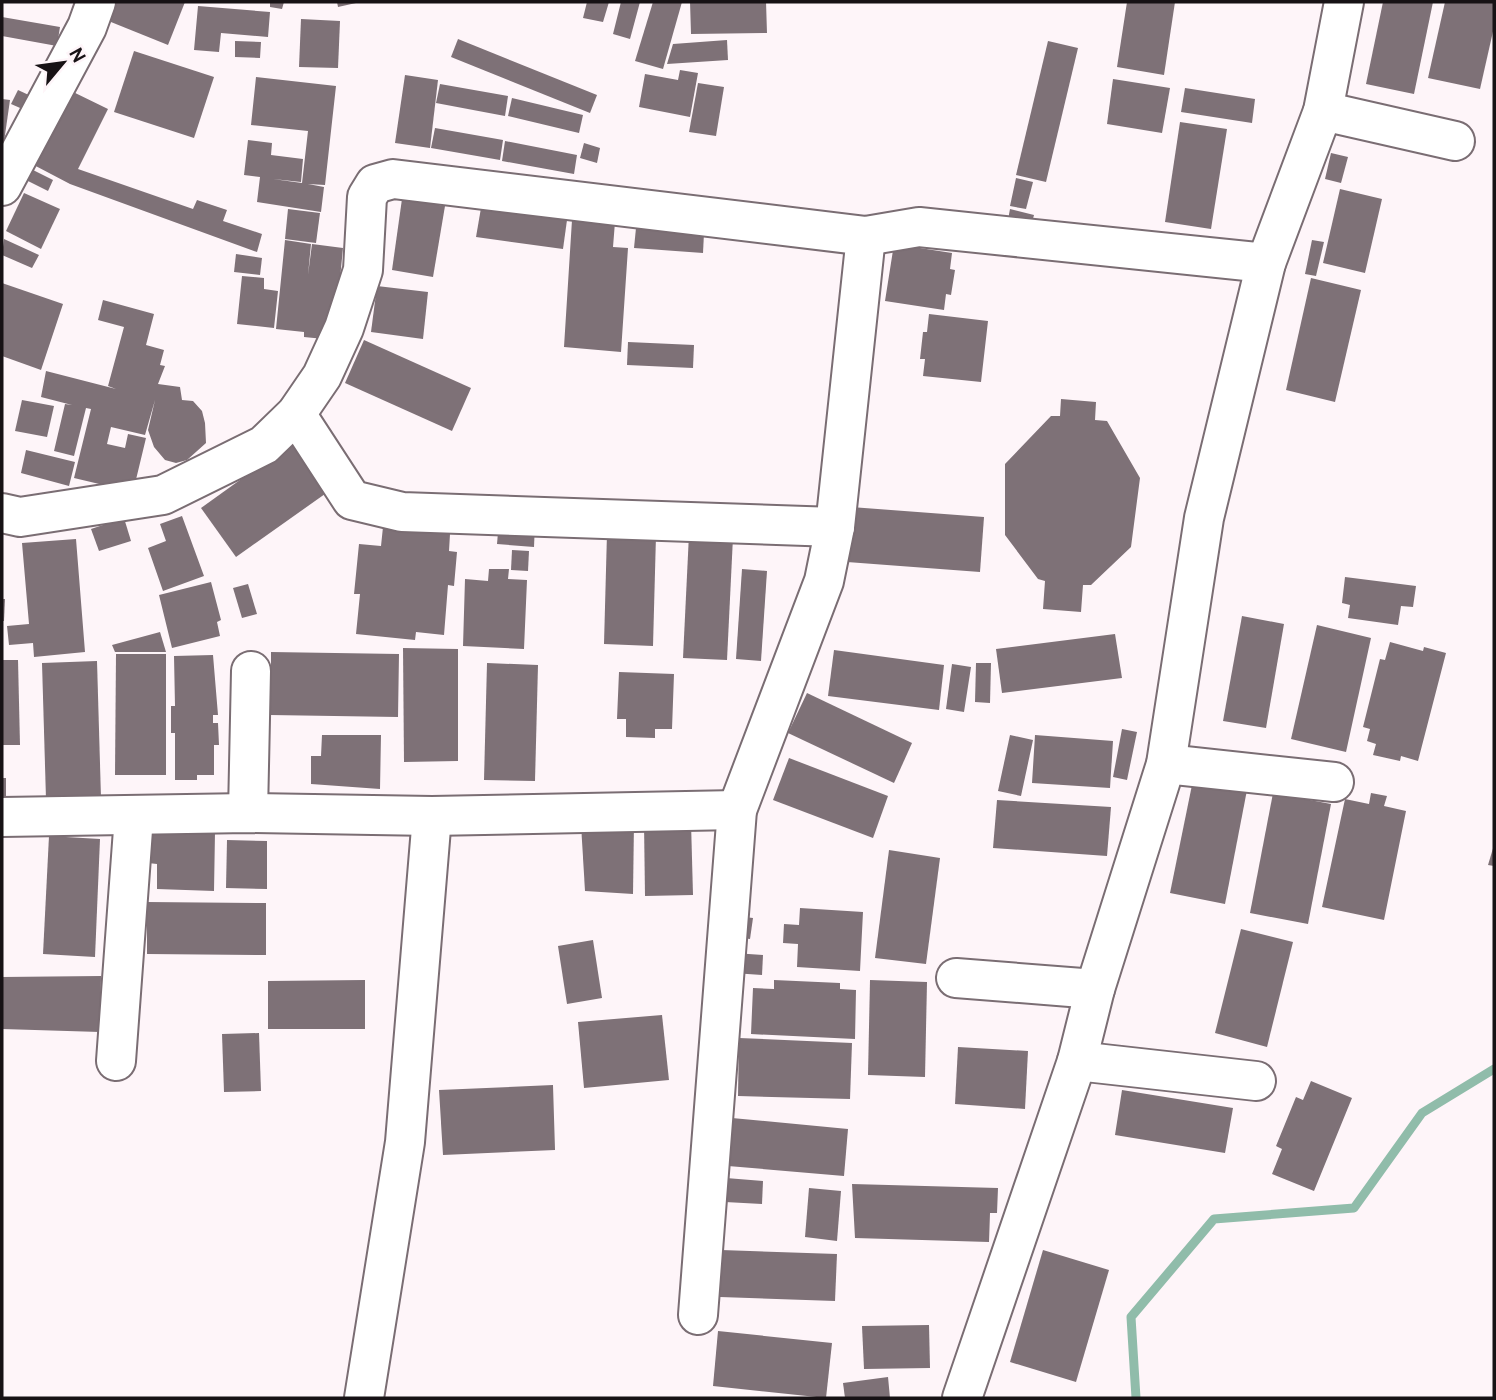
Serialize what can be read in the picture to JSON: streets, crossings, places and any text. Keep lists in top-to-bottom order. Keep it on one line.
{"north":"top right"}
